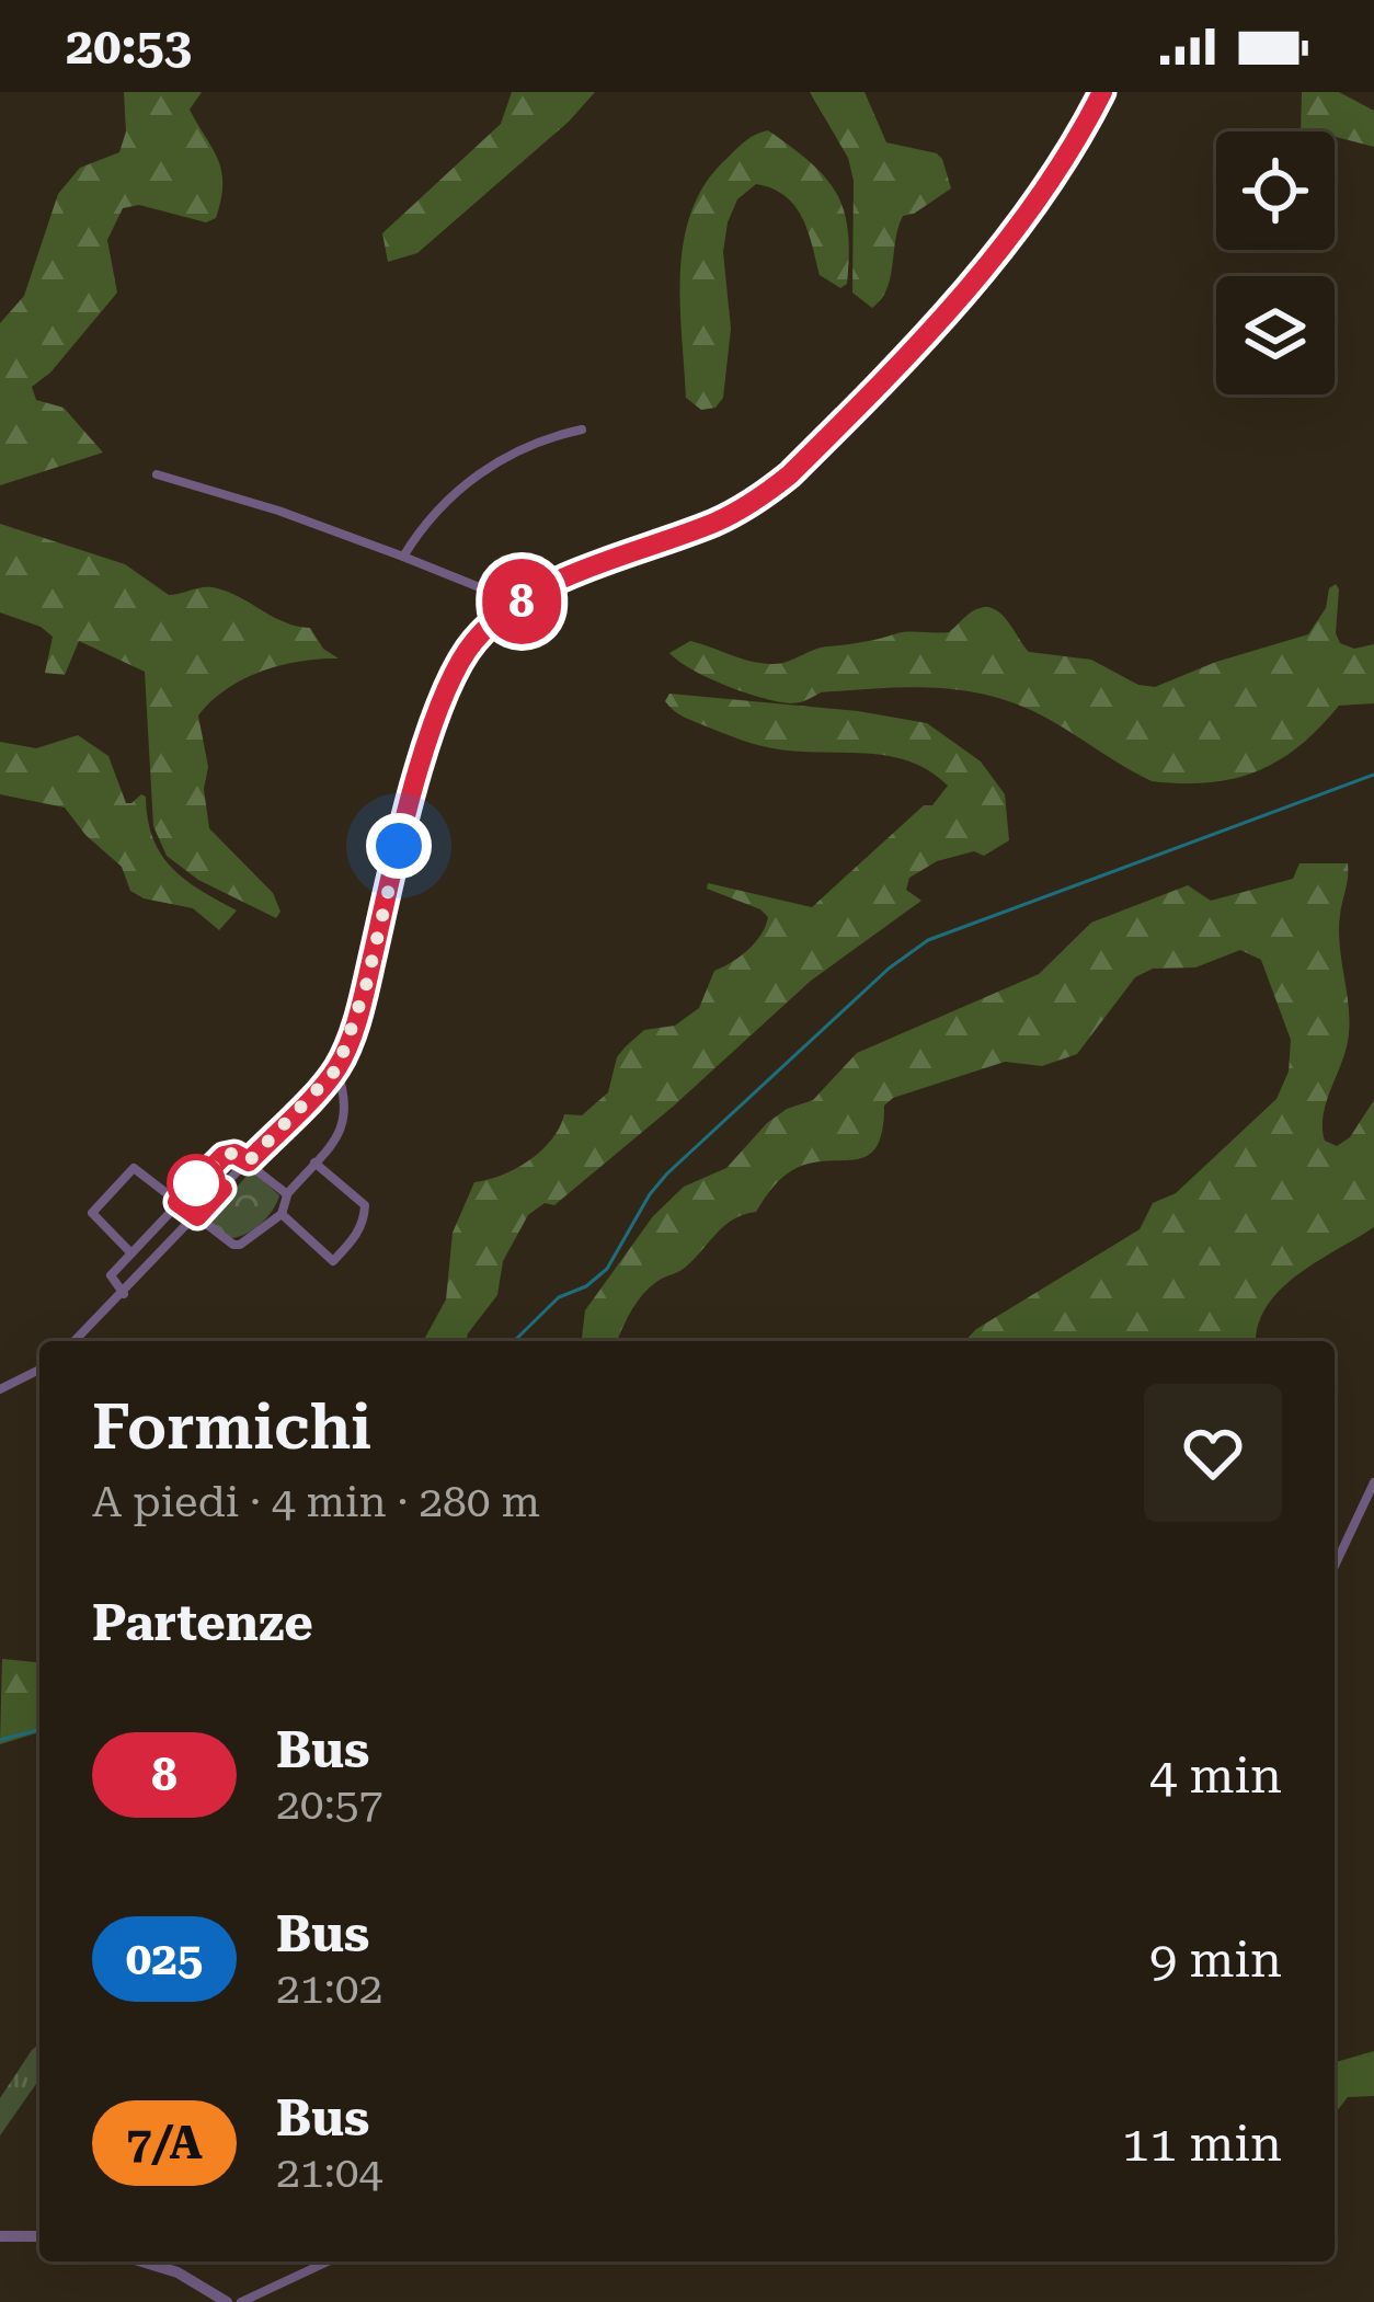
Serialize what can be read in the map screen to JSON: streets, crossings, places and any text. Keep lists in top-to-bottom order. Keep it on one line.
{"lines":["bus line 8"],"page":{"status":"20:53","on_map":"8","heading":[["Formichi","A piedi · 4 min · 280 m"],"Partenze"],"list":[{"mark":"8","name":"Bus","note":"20:57","value":"4 min"},{"mark":"025","name":"Bus","note":"21:02","value":"9 min"},{"mark":"7/A","name":"Bus","note":"21:04","value":"11 min"}]}}
